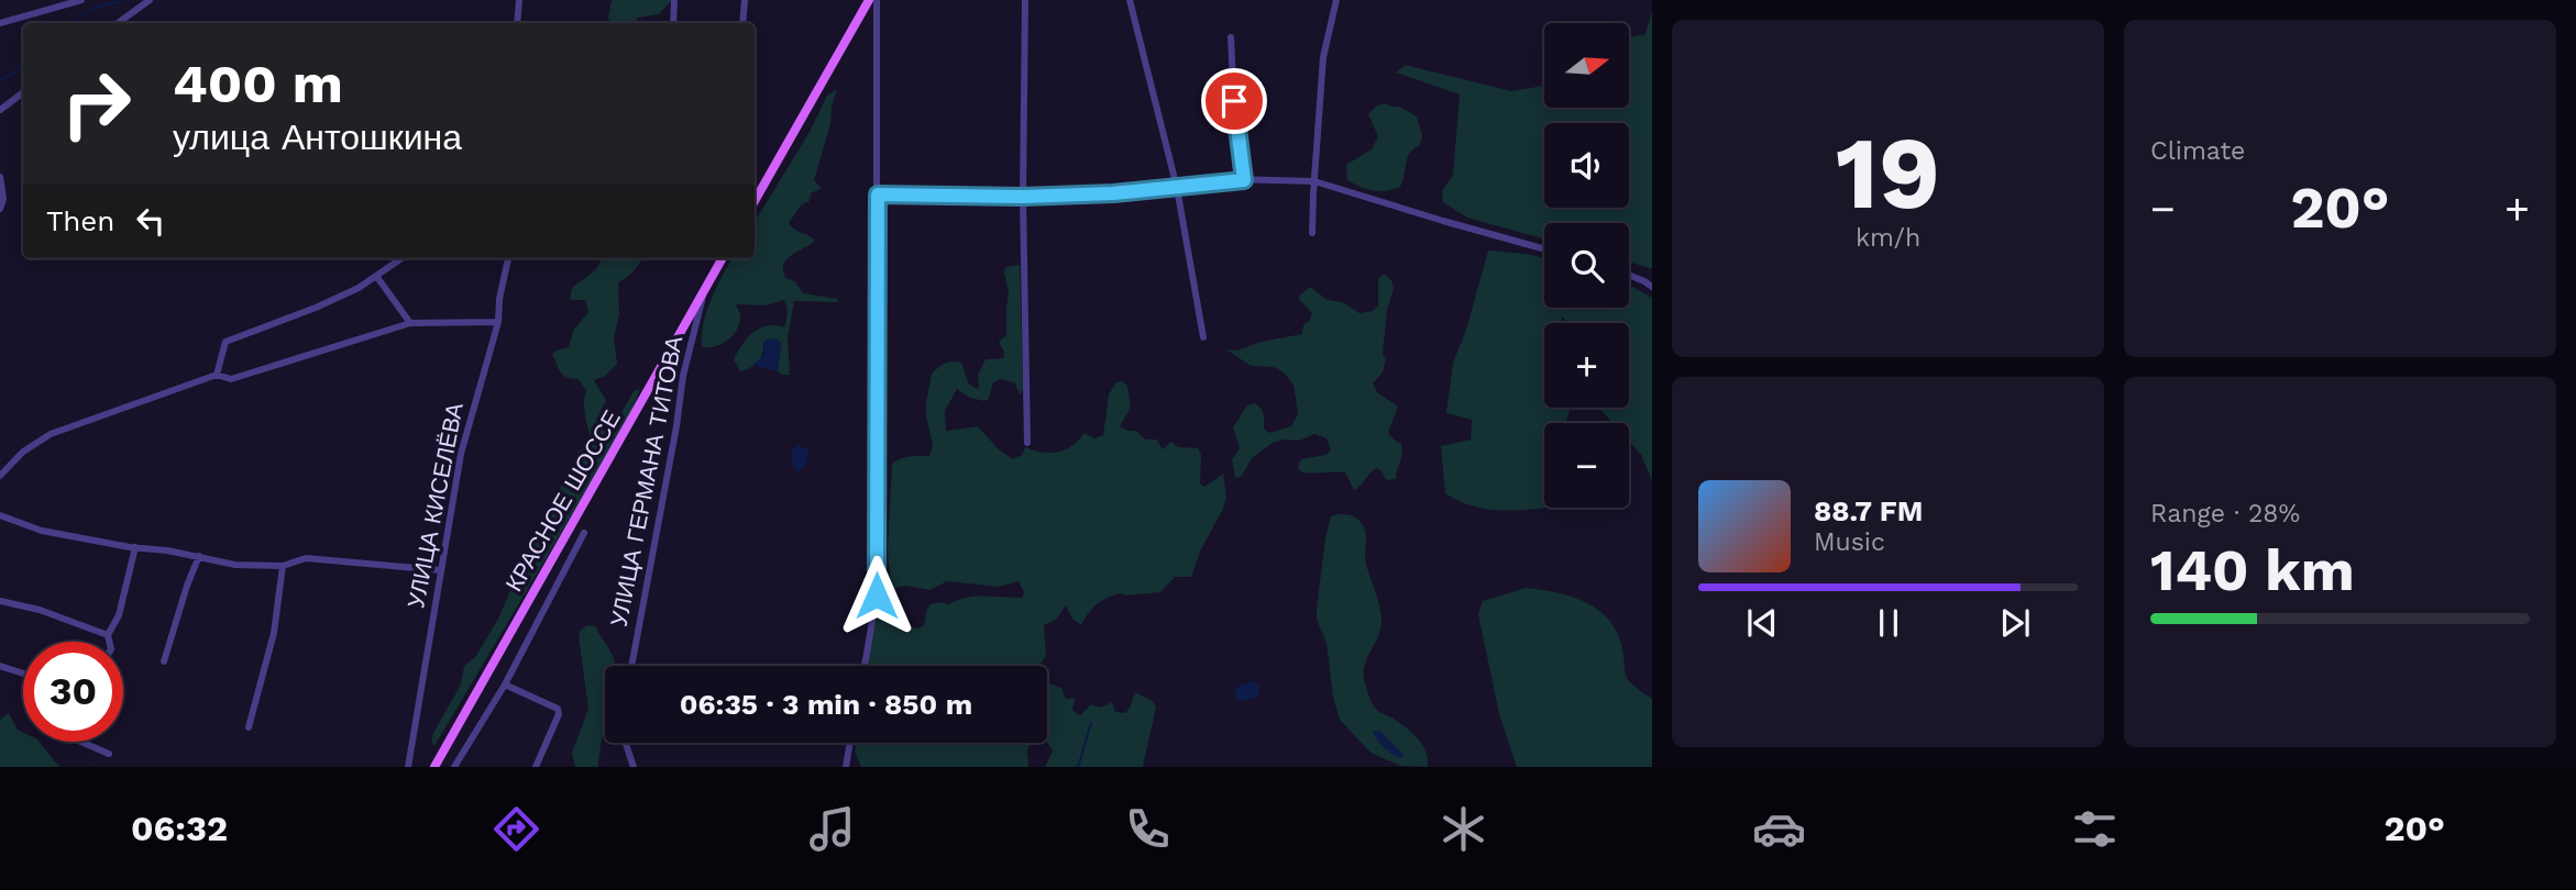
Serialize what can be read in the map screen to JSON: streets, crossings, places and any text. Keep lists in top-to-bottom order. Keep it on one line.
{"streets":{"main road":["КРАСНОЕ ШОССЕ"],"street":["УЛИЦА ГЕРМАНА ТИТОВА","УЛИЦА КИСЕЛЁВА"]},"crossings":[["УЛИЦА ГЕРМАНА ТИТОВА","КРАСНОЕ ШОССЕ"]],"north":"right","page":{"tile":[["19","km/h"],"Climate",["Range · 28%","140 km"]],"map_buttons":["+","−"],"turn":["400 m","улица Антошкина"],"heat":["−","20°","+"],"then":"Then","song":["88.7 FM","Music"],"limit":"30","trip":"06:35 · 3 min · 850 m","tabs":["06:32","20°"]}}
